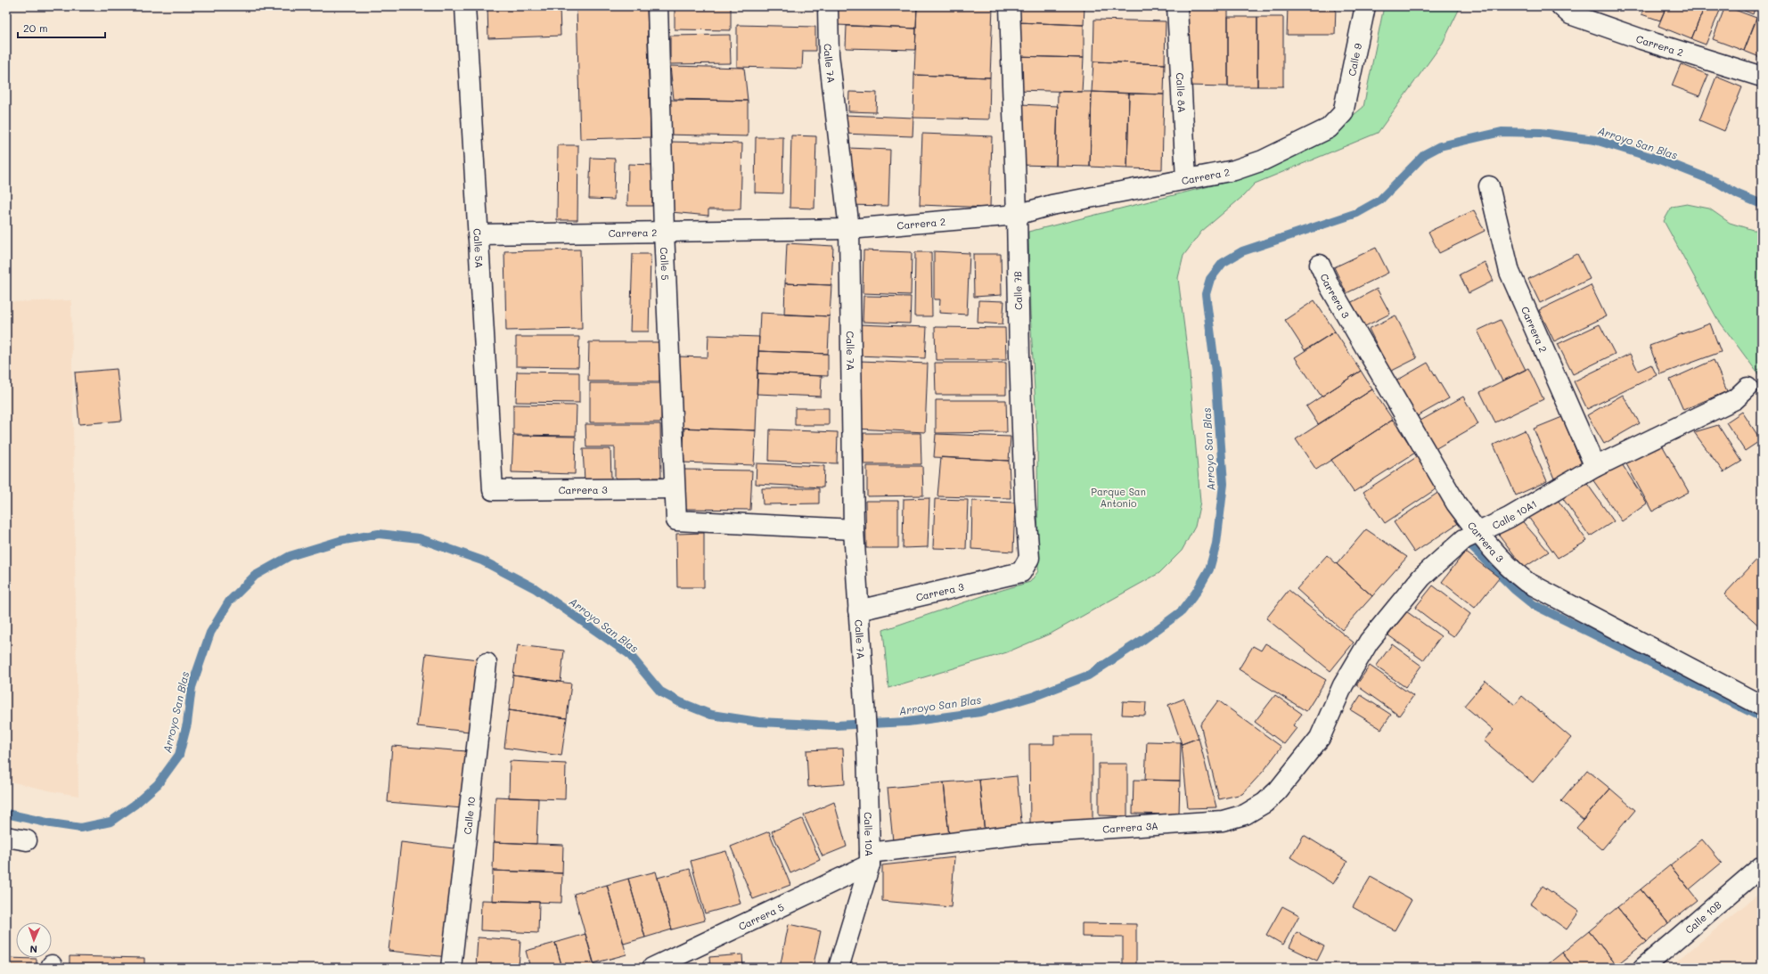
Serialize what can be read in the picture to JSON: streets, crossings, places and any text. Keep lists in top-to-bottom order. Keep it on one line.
{"streets":{"street":["Carrera 2","Calle 9","Calle 7A","Calle 8A","Calle 5A","Calle 5","Calle 7B","Carrera 3","Calle 10A1","Calle 10","Carrera 3A","Calle 10A","Carrera 5","Calle 10B"]},"crossings":[["Carrera 2","Calle 9"],["Carrera 2","Calle 7A"],["Carrera 2","Calle 8A"],["Carrera 2","Calle 5A"],["Carrera 2","Calle 5"],["Carrera 2","Calle 7B"],["Carrera 2","Calle 10A1"],["Calle 7A","Calle 5"],["Calle 7A","Carrera 3"],["Calle 7A","Calle 10A"],["Calle 5A","Carrera 3"],["Calle 5","Carrera 3"],["Calle 7B","Carrera 3"],["Carrera 3","Calle 10A1"],["Calle 10A1","Carrera 3A"],["Carrera 3A","Calle 10A"],["Carrera 3A","Carrera 5"],["Calle 10A","Carrera 5"]],"water":["Arroyo San Blas"],"parks":["Parque San Antonio"],"scale_bar":"20 m","north":"bottom"}
